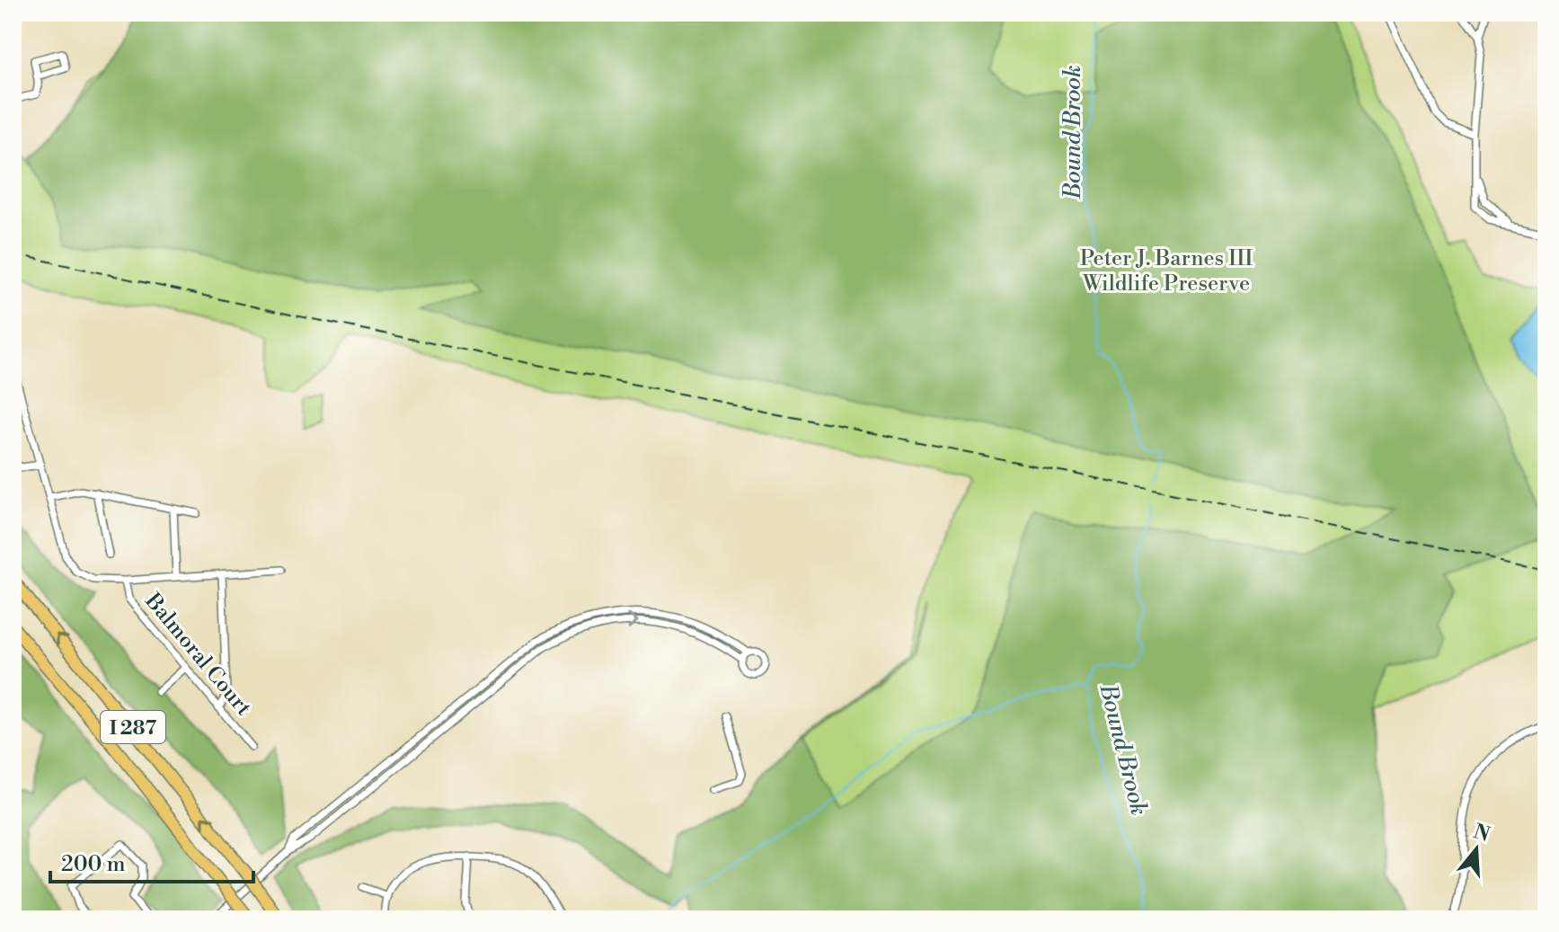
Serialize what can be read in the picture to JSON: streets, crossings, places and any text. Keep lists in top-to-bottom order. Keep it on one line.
{"streets":{"highway":["I 287"],"street":["Balmoral Court"]},"water":["Bound Brook"],"parks":["Peter J. Barnes III Wildlife Preserve"],"scale_bar":"200 m","north":"top"}
